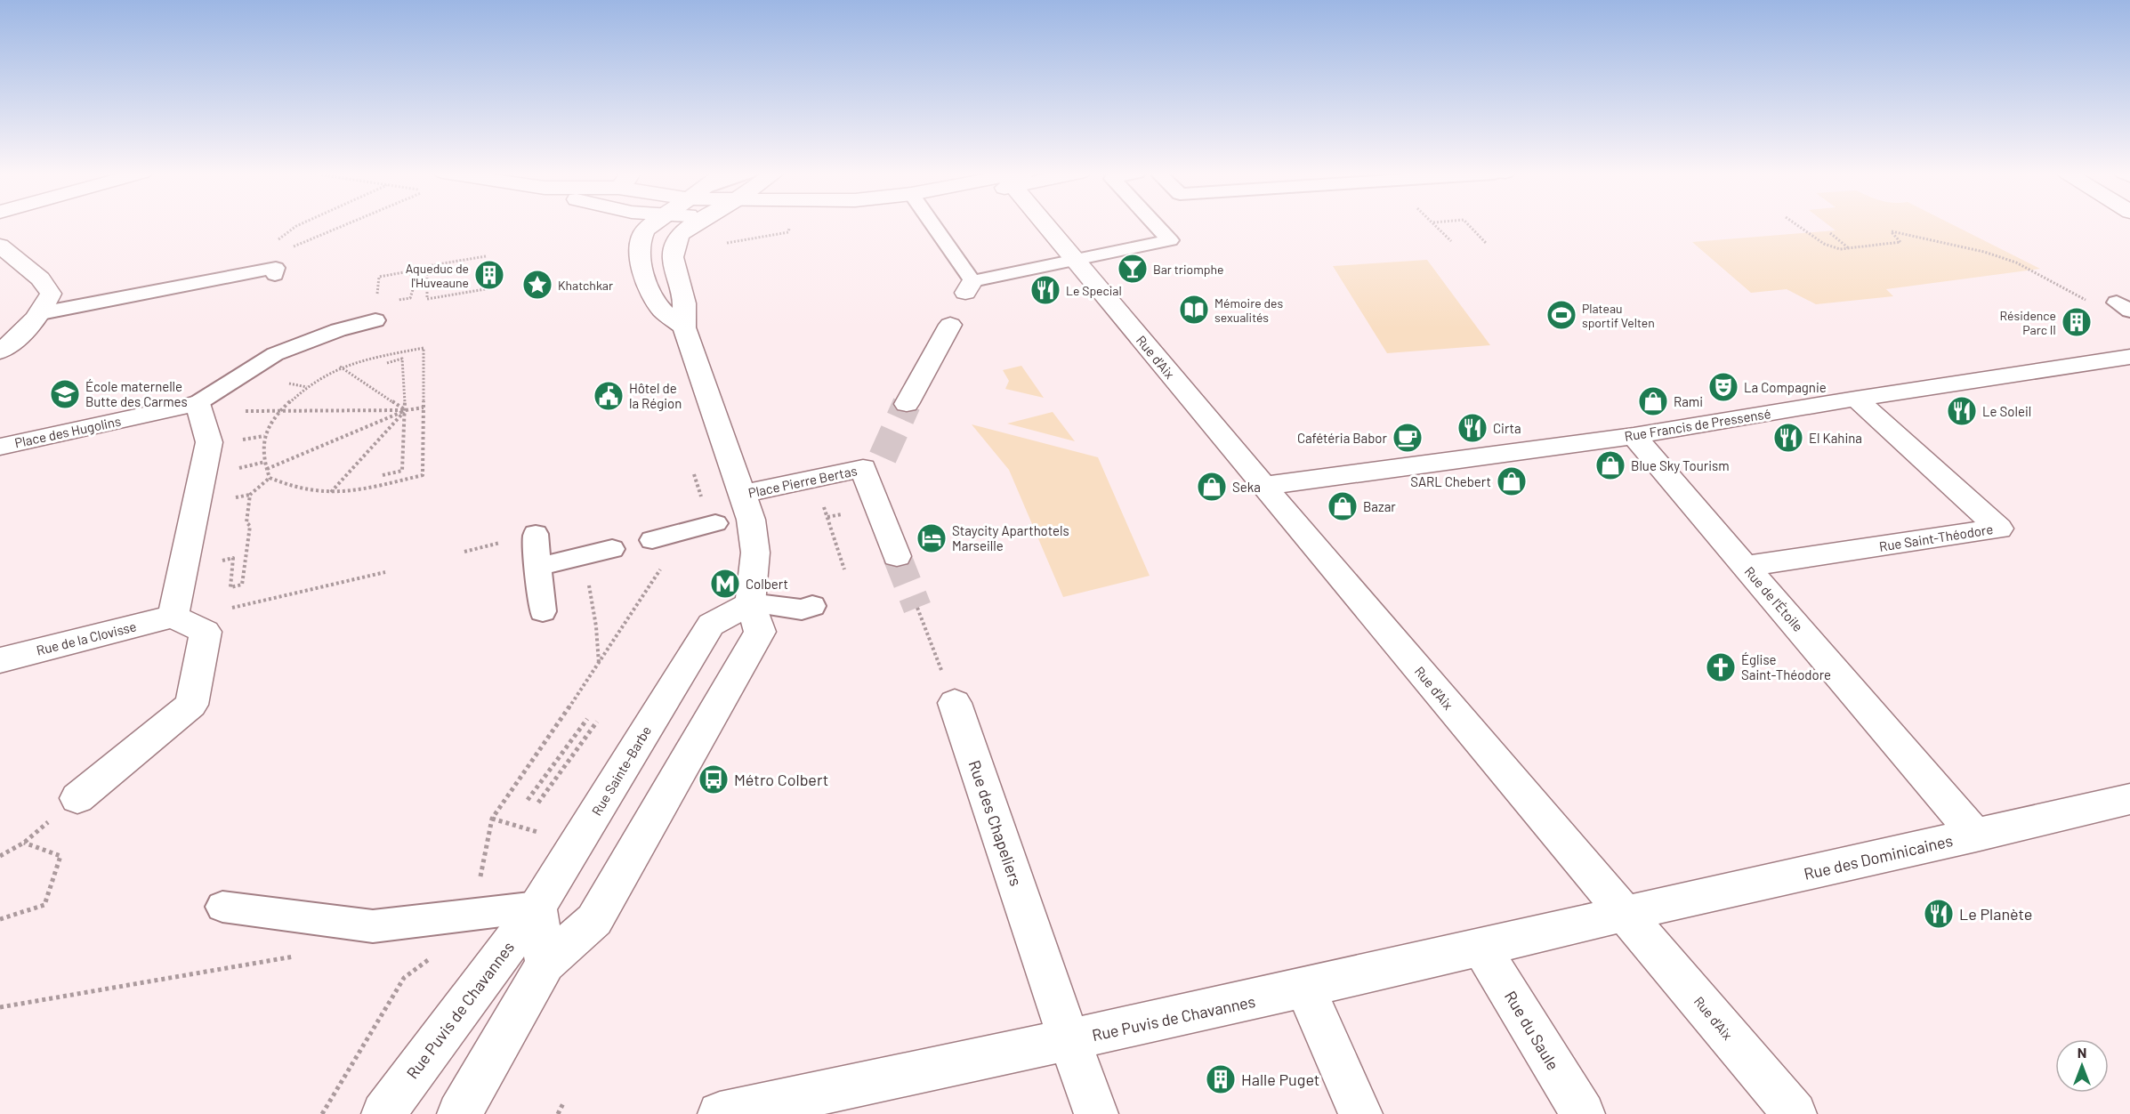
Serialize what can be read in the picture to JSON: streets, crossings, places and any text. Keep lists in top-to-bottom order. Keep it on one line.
{"streets":{"street":["Rue d'Aix","Rue Francis de Pressensé","Place des Hugolins","Place Pierre Bertas","Rue Saint-Théodore","Rue de l'Étoile","Rue de la Clovisse","Rue Sainte-Barbe","Rue des Chapeliers","Rue des Dominicaines","Rue Puvis de Chavannes","Rue du Saule"]},"crossings":[["Rue d'Aix","Rue Francis de Pressensé"],["Rue d'Aix","Rue des Dominicaines"],["Rue d'Aix","Rue Puvis de Chavannes"],["Rue Francis de Pressensé","Rue Saint-Théodore"],["Rue Francis de Pressensé","Rue de l'Étoile"],["Rue Saint-Théodore","Rue de l'Étoile"],["Rue de l'Étoile","Rue des Dominicaines"],["Rue Sainte-Barbe","Rue Puvis de Chavannes"],["Rue des Chapeliers","Rue Puvis de Chavannes"],["Rue des Dominicaines","Rue Puvis de Chavannes"],["Rue Puvis de Chavannes","Rue du Saule"]],"places":{"bar":["Bar triomphe"],"building":["Aqueduc de l'Huveaune","Résidence Parc II","Halle Puget"],"place":["Khatchkar"],"restaurant":["Le Special","Le Soleil","Cirta","El Kahina","Le Planète"],"library":["Mémoire des sexualités"],"sports":["Plateau sportif Velten"],"theatre":["La Compagnie"],"school or university":["École maternelle Butte des Carmes"],"public building":["Hôtel de la Région"],"shop":["Rami","Blue Sky Tourism","SARL Chebert","Seka","Bazar"],"cafe":["Cafétéria Babor"],"hotel":["Staycity Aparthotels Marseille"],"metro station":["Colbert"],"church":["Église Saint-Théodore"],"bus stop":["Métro Colbert"]},"north":"top"}
